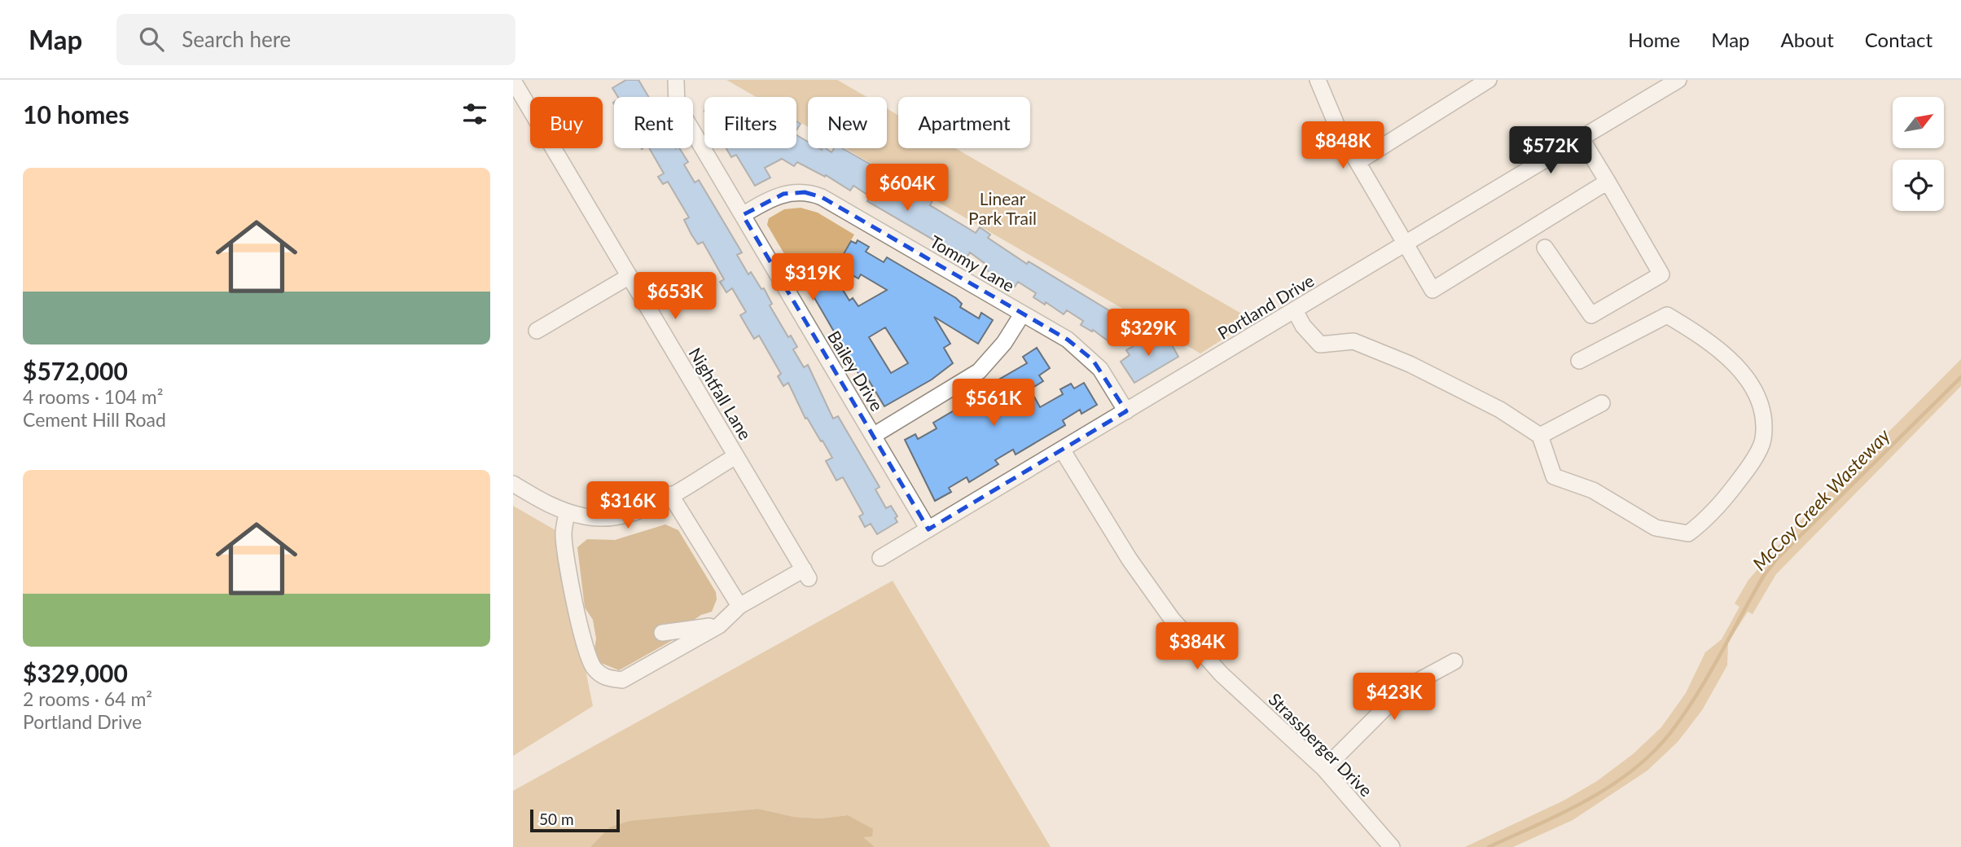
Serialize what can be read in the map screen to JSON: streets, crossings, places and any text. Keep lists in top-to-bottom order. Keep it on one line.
{"streets":{"street":["Tommy Lane","Portland Drive","Bailey Drive","Nightfall Lane","Strassberger Drive"]},"crossings":[["Tommy Lane","Portland Drive"],["Tommy Lane","Bailey Drive"],["Portland Drive","Bailey Drive"],["Portland Drive","Strassberger Drive"]],"water":["McCoy Creek Wasteway"],"parks":["Linear Park Trail"],"scale_bar":"50 m","north":"top right","page":{"header":"Map","search":"Search here","nav":["Home","Map","About","Contact"],"heading":"10 homes","chip":["Buy","Rent","Filters","New","Apartment"],"price":["$848K","$572K","$604K","$319K","$653K","$329K","$561K","$316K","$384K","$423K"],"list":[{"name":"$572,000","note":"4 rooms · 104 m² · Cement Hill Road"},{"name":"$329,000","note":"2 rooms · 64 m² · Portland Drive"}],"scale":"50 m"}}
